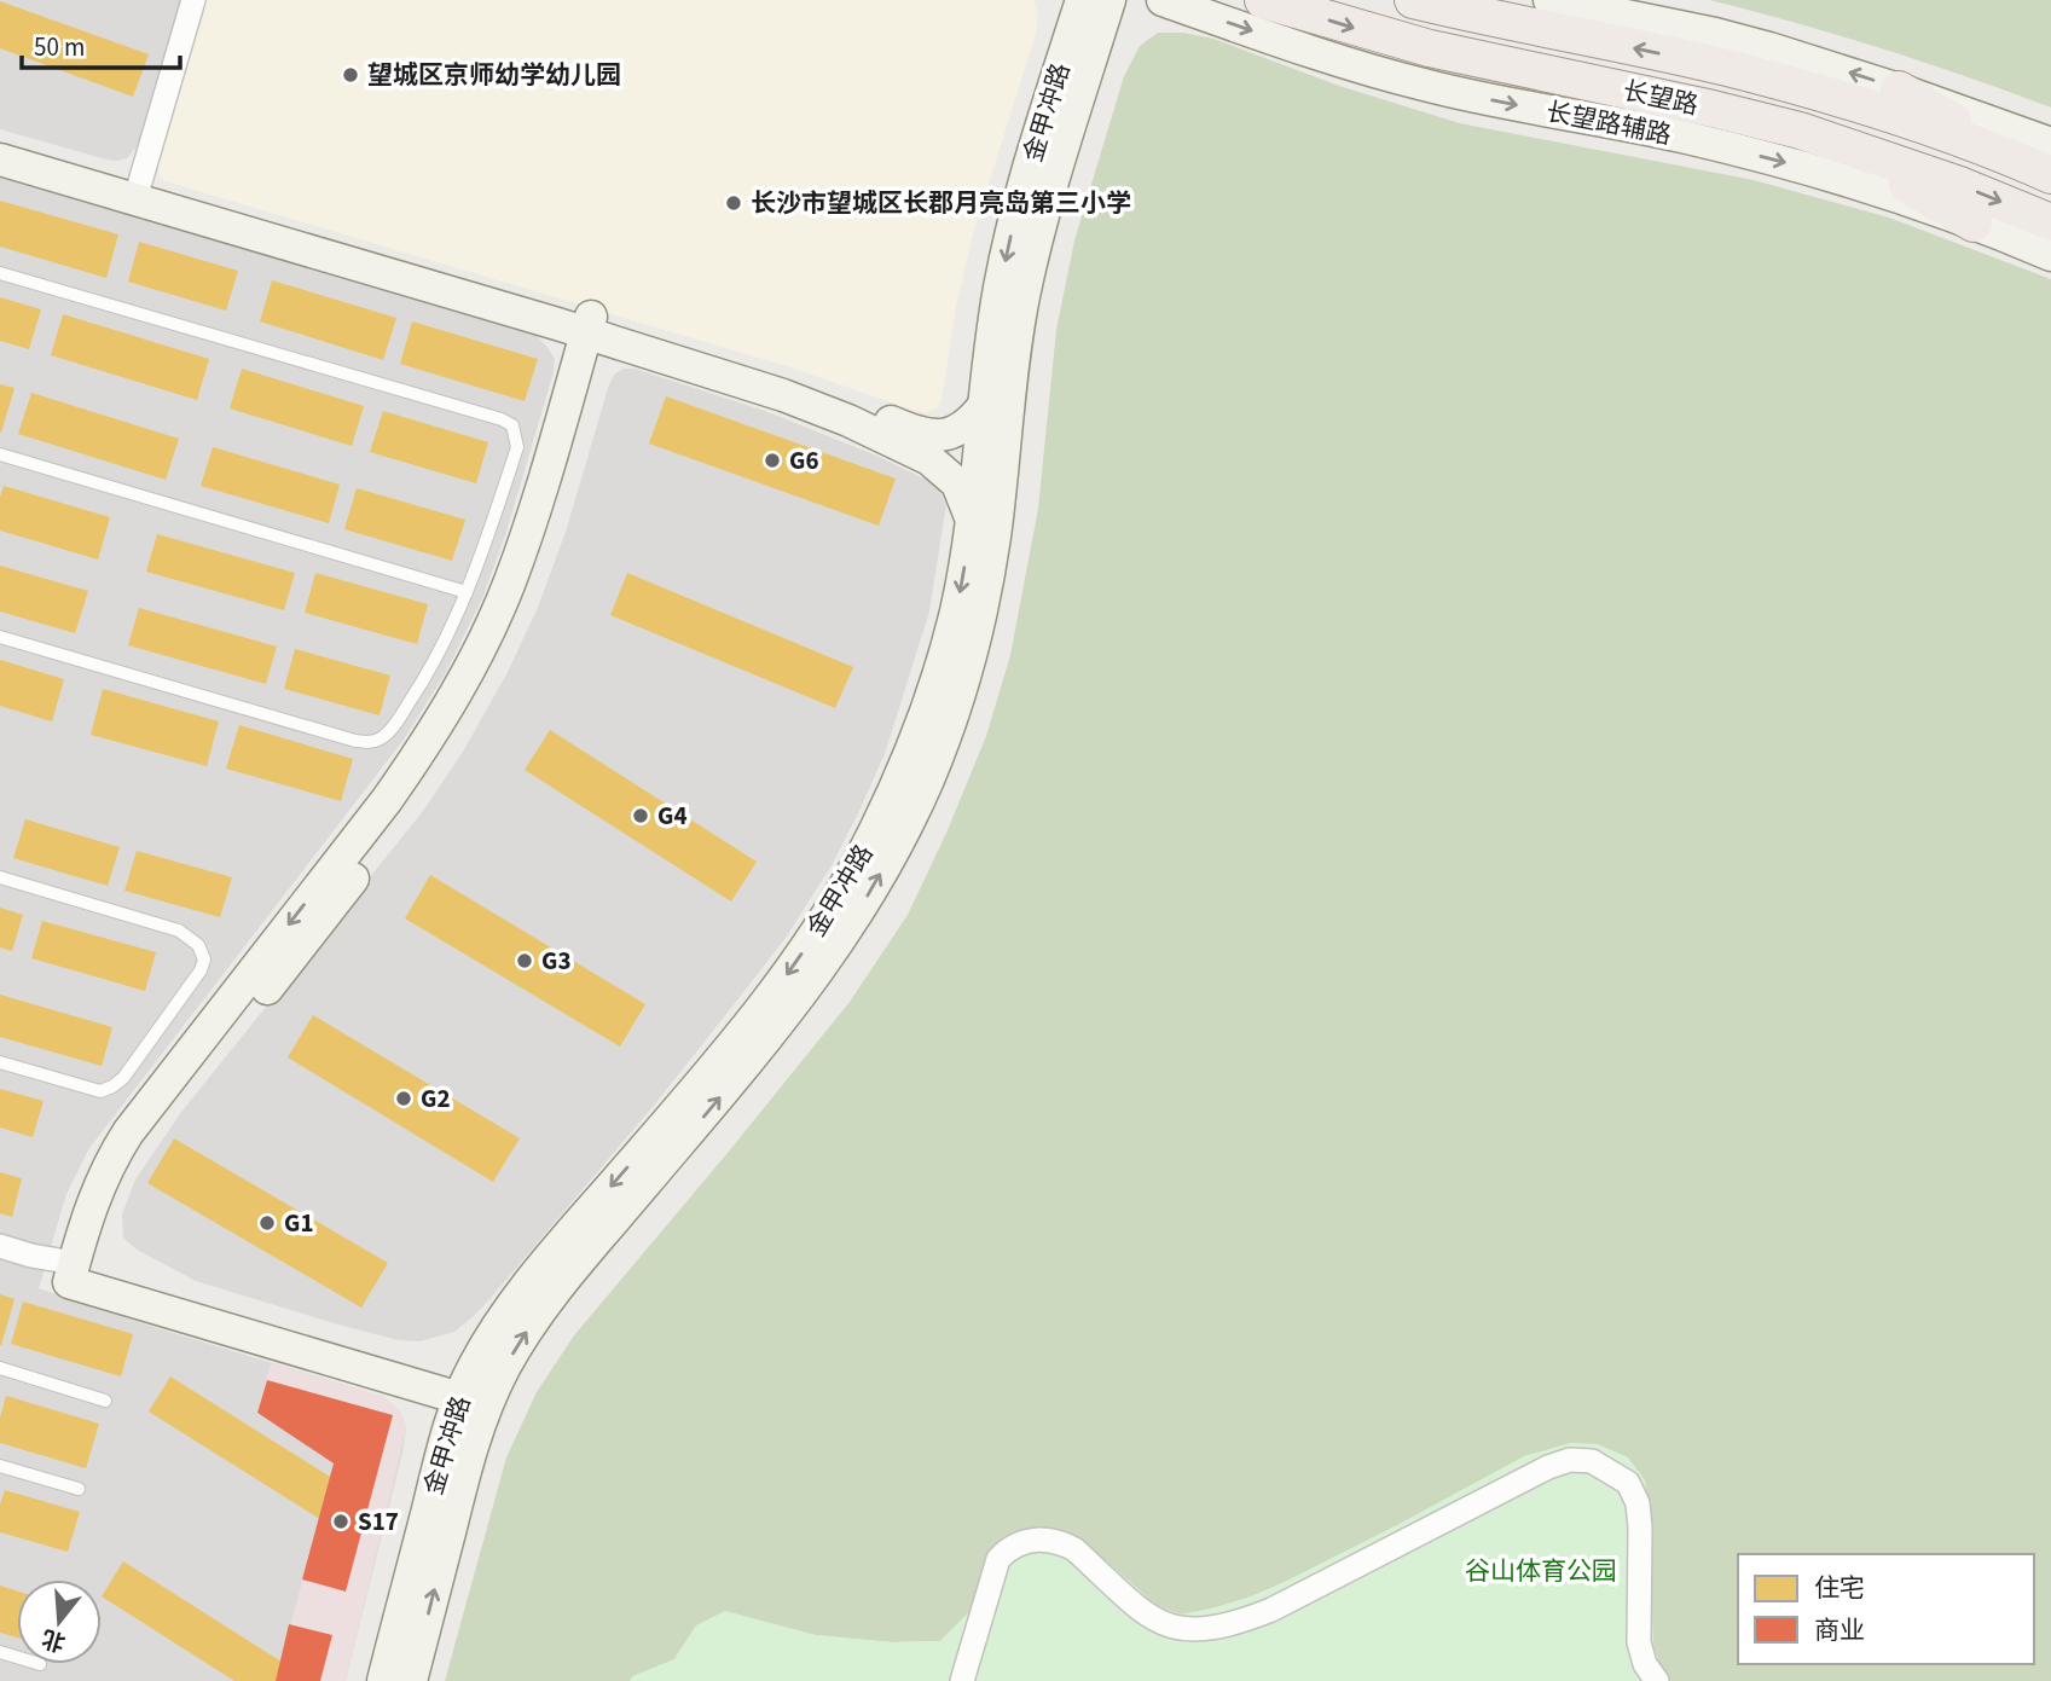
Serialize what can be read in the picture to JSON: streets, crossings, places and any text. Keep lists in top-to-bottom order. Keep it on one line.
{"streets":{"main road":["长望路"],"street":["金甲冲路","长望路辅路"]},"parks":["谷山体育公园"],"places":["望城区京师幼学幼儿园","长沙市望城区长郡月亮岛第三小学","G6","G4","G3","G2","G1","S17"],"legend":["住宅","商业"],"scale_bar":"50 m","north":"bottom"}
